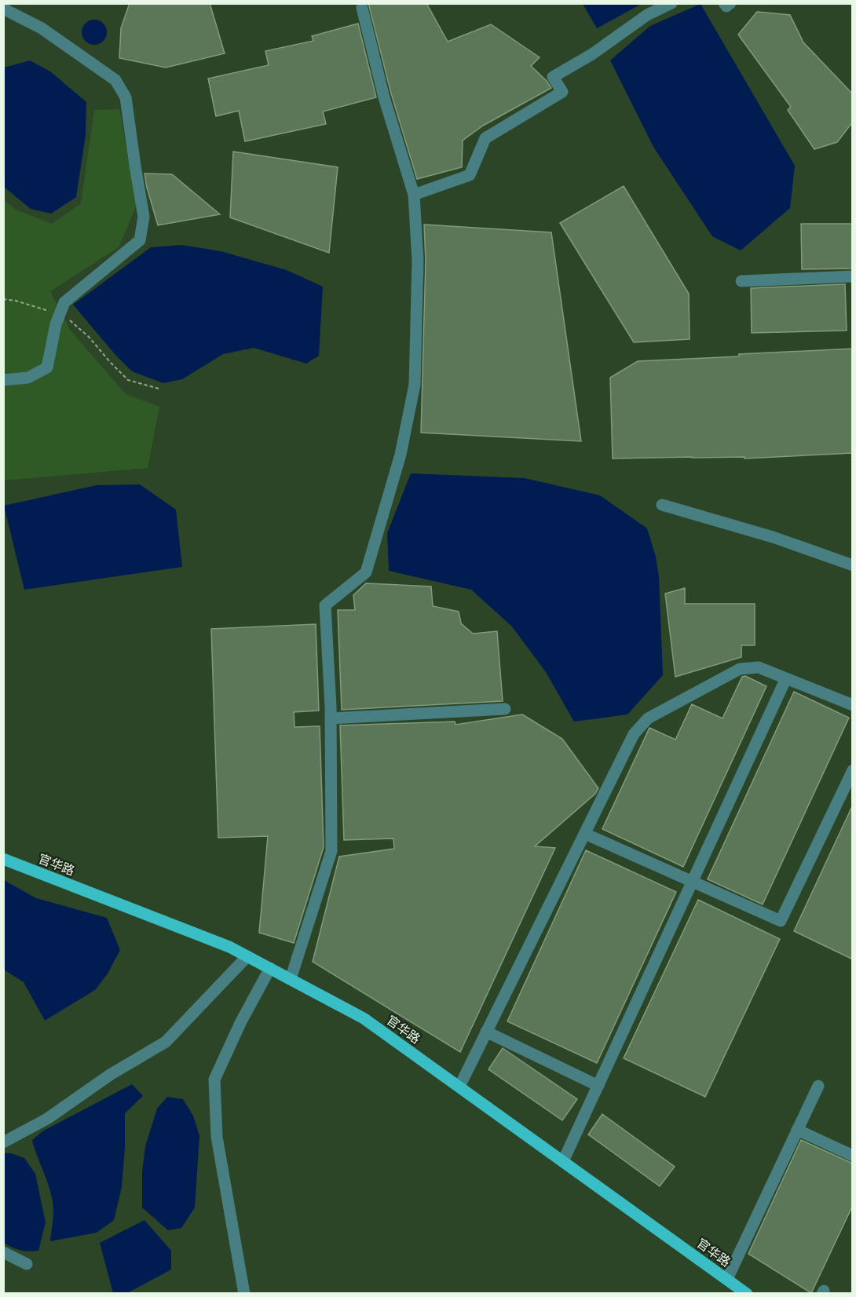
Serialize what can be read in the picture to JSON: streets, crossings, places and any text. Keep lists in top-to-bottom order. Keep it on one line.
{"streets":{"main road":["官华路"]}}
